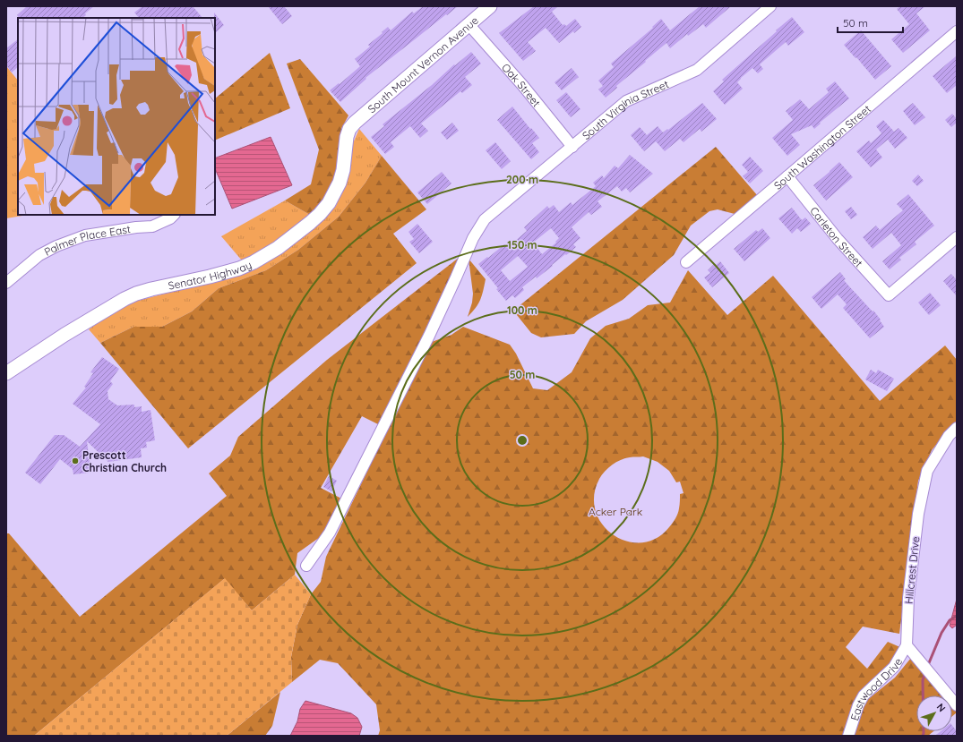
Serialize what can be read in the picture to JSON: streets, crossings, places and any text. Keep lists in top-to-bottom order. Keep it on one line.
{"streets":{"street":["South Mount Vernon Avenue","Oak Street","South Virginia Street","South Washington Street","Carleton Street","Palmer Place East","Senator Highway","Hillcrest Drive","Eastwood Drive"]},"crossings":[["South Mount Vernon Avenue","Oak Street"],["South Mount Vernon Avenue","Senator Highway"],["Oak Street","South Virginia Street"],["South Washington Street","Carleton Street"],["Hillcrest Drive","Eastwood Drive"]],"parks":["Acker Park"],"places":["Prescott Christian Church"],"scale_bar":"50 m","north":"top right","rings":["200 m","150 m","100 m","50 m"]}
